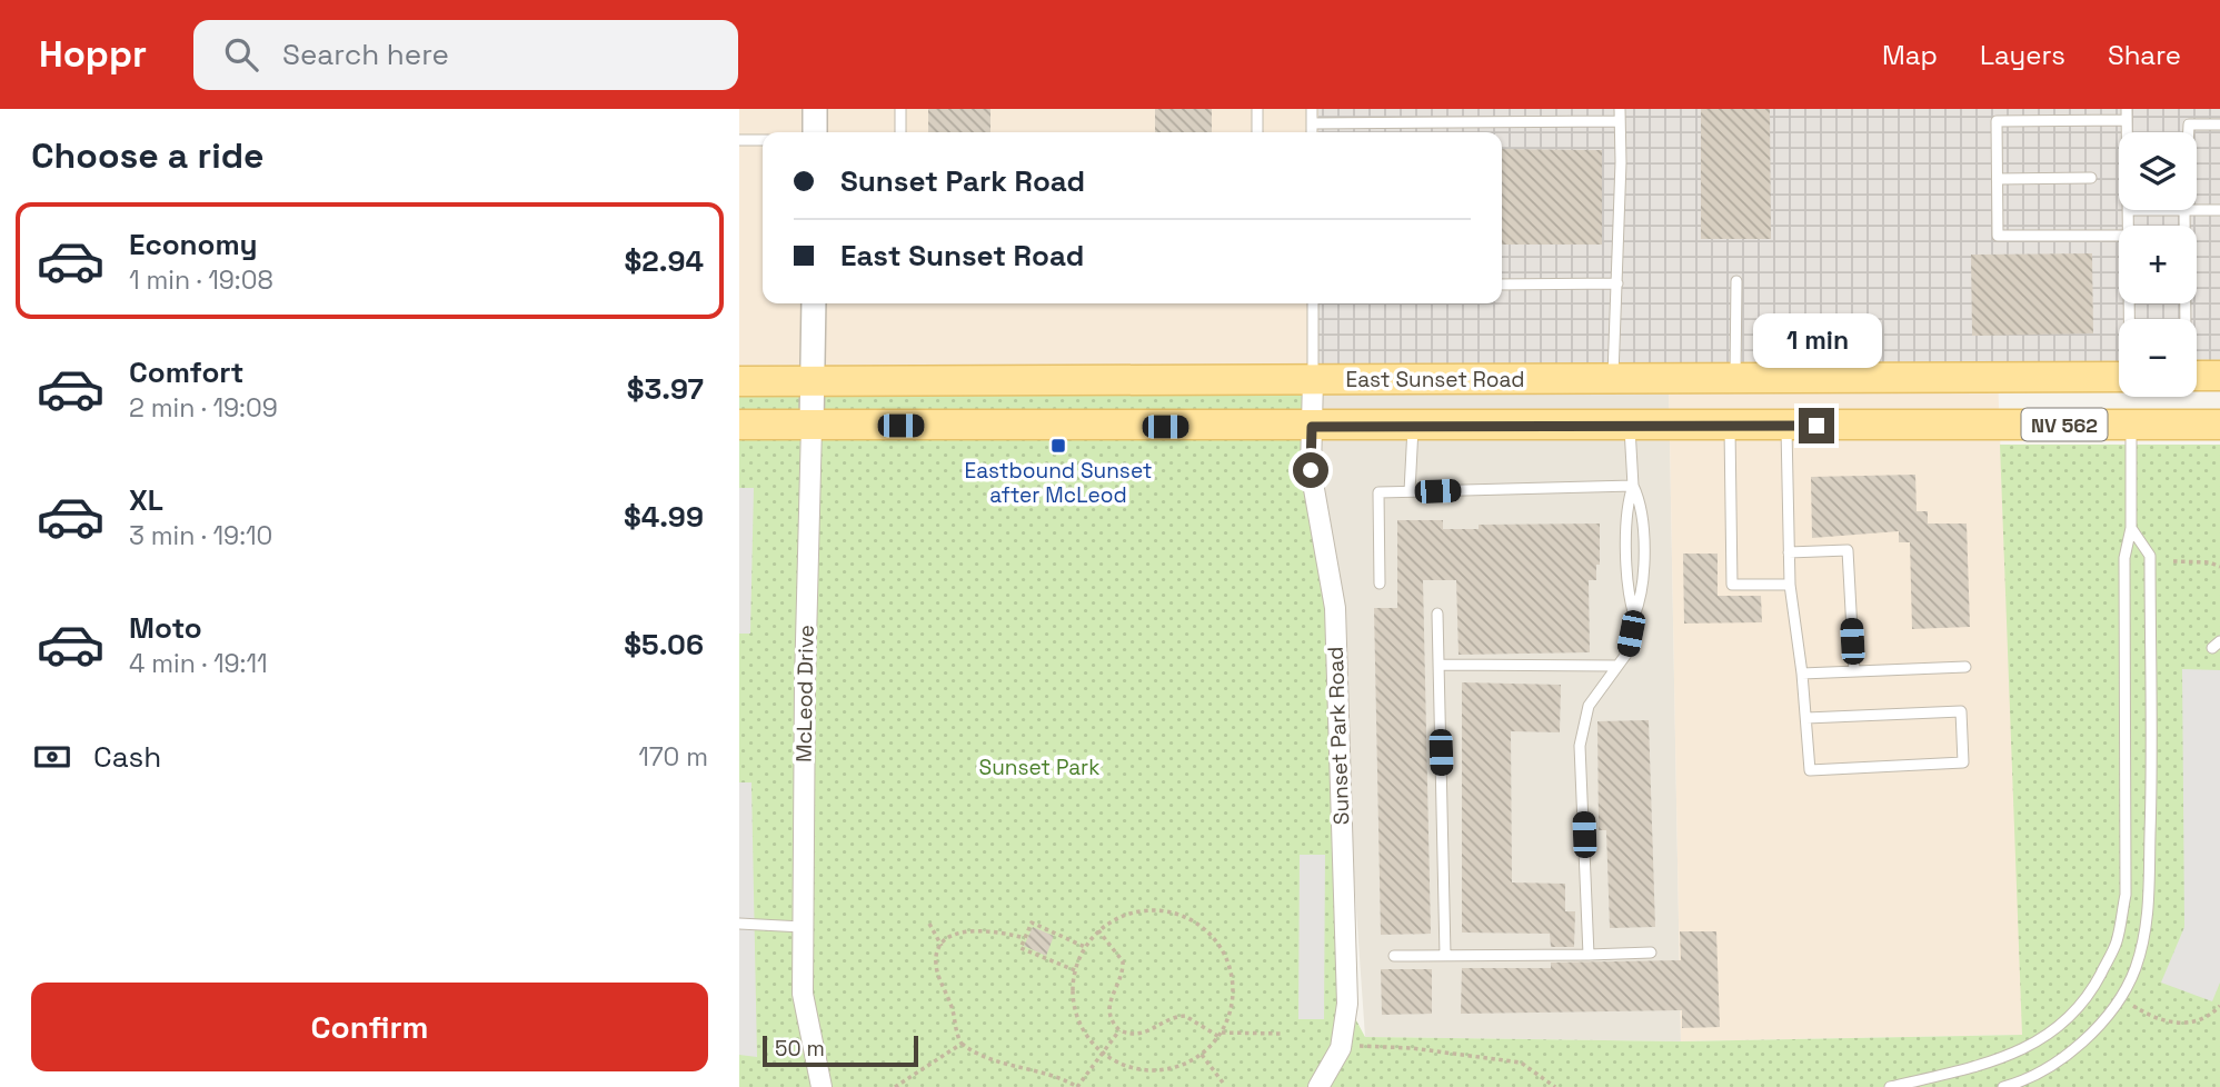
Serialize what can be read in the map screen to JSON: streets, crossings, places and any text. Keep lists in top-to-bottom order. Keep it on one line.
{"streets":{"main road":["East Sunset Road","NV 562"],"street":["McLeod Drive","Sunset Park Road"]},"crossings":[["East Sunset Road","McLeod Drive"],["East Sunset Road","Sunset Park Road"],["NV 562","McLeod Drive"],["NV 562","Sunset Park Road"]],"parks":["Sunset Park"],"places":{"transit":["Eastbound Sunset after McLeod"]},"scale_bar":"50 m","page":{"header":"Hoppr","search":"Search here","nav":["Map","Layers","Share"],"heading":"Choose a ride","map_buttons":["+","−"],"banner":["Sunset Park Road","East Sunset Road"],"list":[{"name":"Economy","note":"1 min · 19:08","value":"$2.94"},{"name":"Comfort","note":"2 min · 19:09","value":"$3.97"},{"name":"XL","note":"3 min · 19:10","value":"$4.99"},{"name":"Moto","note":"4 min · 19:11","value":"$5.06"}],"bubble":"1 min","pay":["Cash","170 m"],"buttons":"Confirm","scale":"50 m"}}
